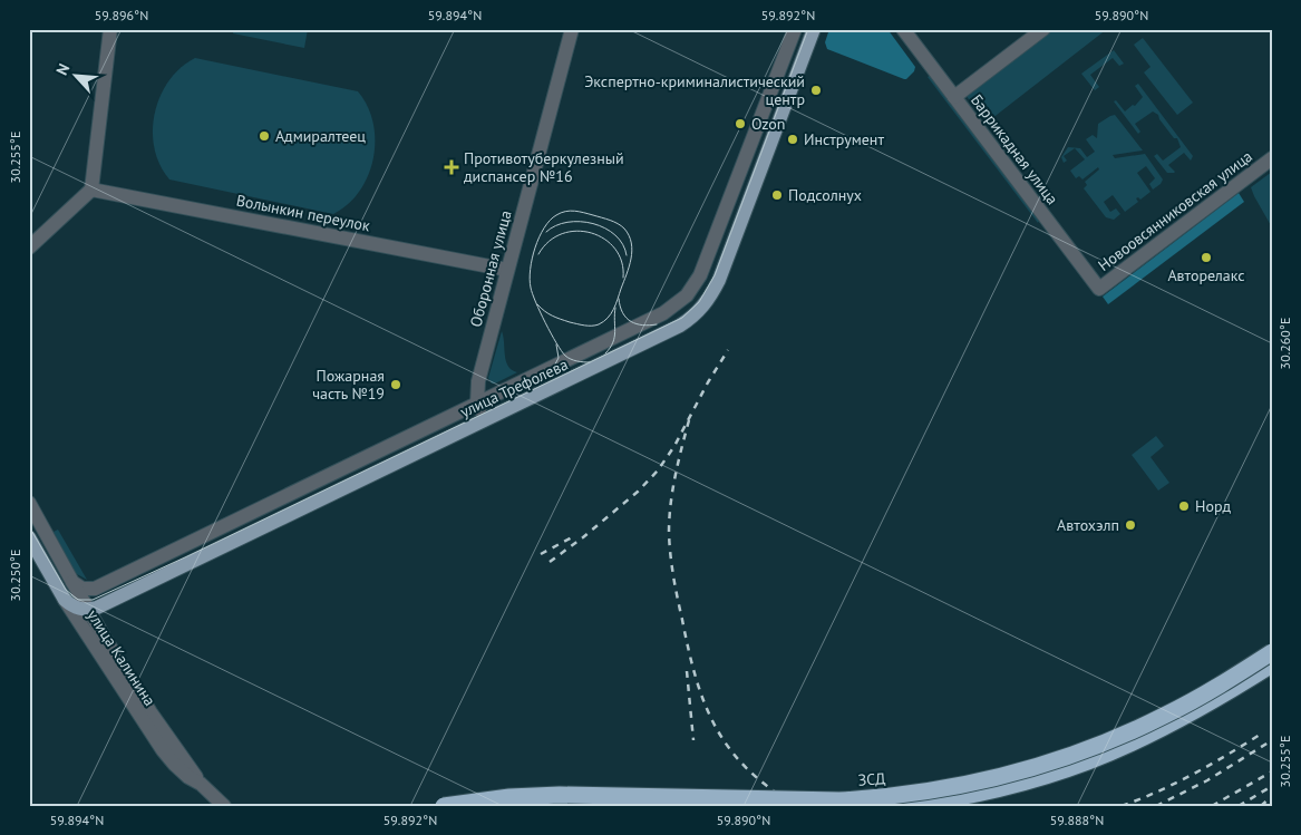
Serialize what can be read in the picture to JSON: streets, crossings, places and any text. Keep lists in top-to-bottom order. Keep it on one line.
{"streets":{"highway":["ЗСД"],"main road":["улица Трефолева","улица Калинина"],"street":["Баррикадная улица","Новоовсянниковская улица","Волынкин переулок","Оборонная улица"]},"crossings":[["Баррикадная улица","Новоовсянниковская улица"],["Волынкин переулок","Оборонная улица"],["Оборонная улица","улица Трефолева"],["улица Трефолева","улица Калинина"]],"places":{"other":["Экспертно-криминалистический центр","Ozon","Адмиралтеец","Инструмент","Подсолнух","Авторелакс","Пожарная часть №19","Норд","Автохэлп"],"health":["Противотуберкулезный диспансер №16"]},"north":"top left","coordinates":["59.896°N","59.894°N","59.892°N","59.890°N","30.255°E","30.260°E","30.250°E","59.888°N"]}
